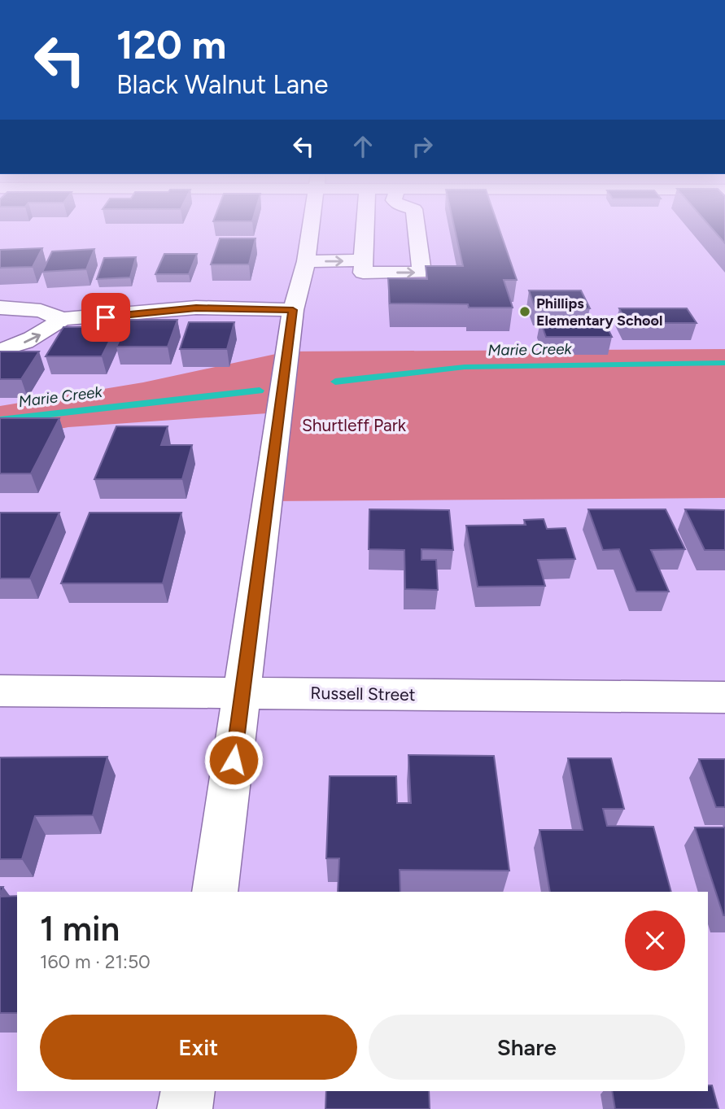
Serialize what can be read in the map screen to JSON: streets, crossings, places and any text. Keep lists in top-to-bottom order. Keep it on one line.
{"streets":{"street":["Russell Street"]},"water":["Marie Creek"],"parks":["Shurtleff Park"],"places":["Phillips Elementary School"],"page":{"turn":["120 m","Black Walnut Lane"],"heading":["1 min","160 m · 21:50"],"buttons":["Exit","Share"]}}
